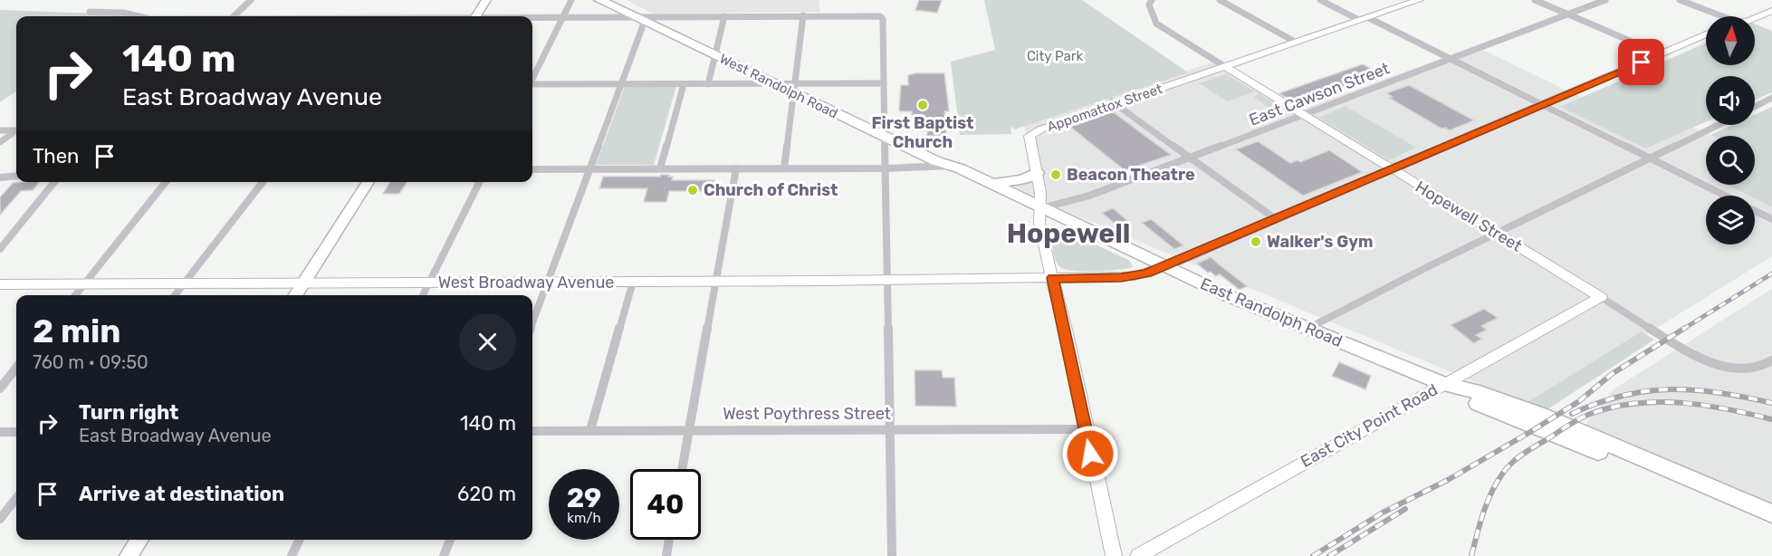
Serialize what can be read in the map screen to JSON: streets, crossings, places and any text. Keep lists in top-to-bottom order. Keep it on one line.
{"streets":{"highway":["West Randolph Road","East Randolph Road"],"street":["East Cawson Street","Appomattox Street","Hopewell Street","West Broadway Avenue","West Poythress Street","East City Point Road"]},"crossings":[["West Randolph Road","East Cawson Street"],["West Randolph Road","East Randolph Road"],["East Cawson Street","Hopewell Street"],["East Cawson Street","East Randolph Road"],["Appomattox Street","Hopewell Street"],["Hopewell Street","West Broadway Avenue"],["Hopewell Street","East City Point Road"],["West Broadway Avenue","East Randolph Road"],["East Randolph Road","East City Point Road"]],"districts":["Hopewell"],"parks":["City Park"],"places":["First Baptist Church","Beacon Theatre","Church of Christ","Walker's Gym"],"north":"top","page":{"turn":["140 m","East Broadway Avenue"],"then":"Then","heading":["2 min","760 m · 09:50"],"list":[{"name":"Turn right","note":"East Broadway Avenue","value":"140 m"},{"name":"Arrive at destination","value":"620 m"}],"speed":"29 km/h","limit":"40"}}
